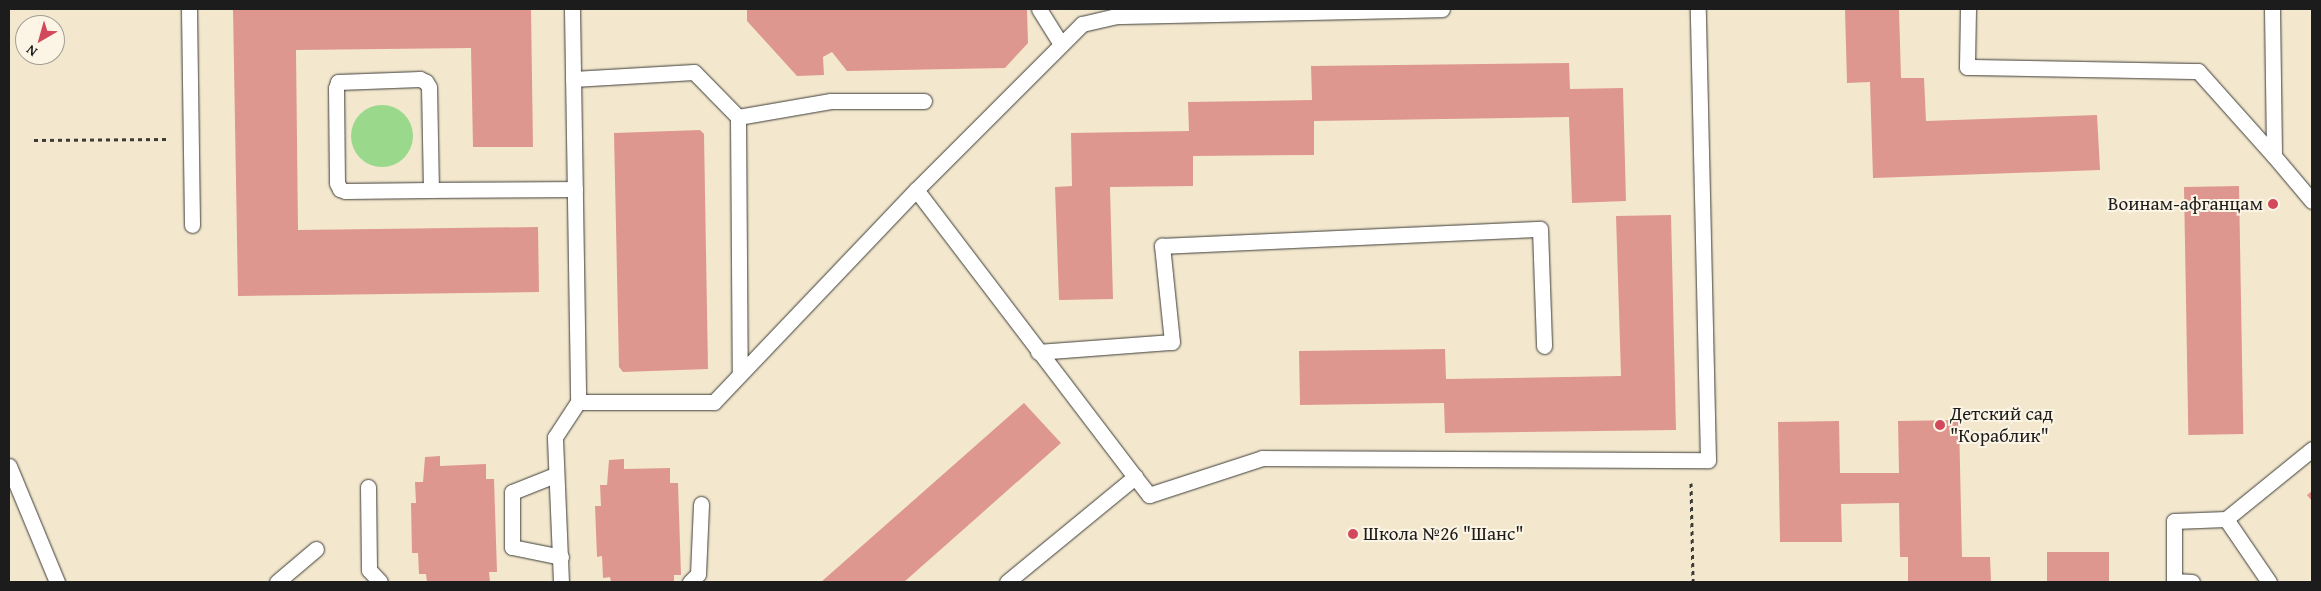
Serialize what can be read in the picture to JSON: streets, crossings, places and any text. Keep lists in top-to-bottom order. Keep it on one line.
{"places":["Воинам-афганцам","Детский сад \"Кораблик\"","Школа №26 \"Шанс\""],"north":"bottom left"}
